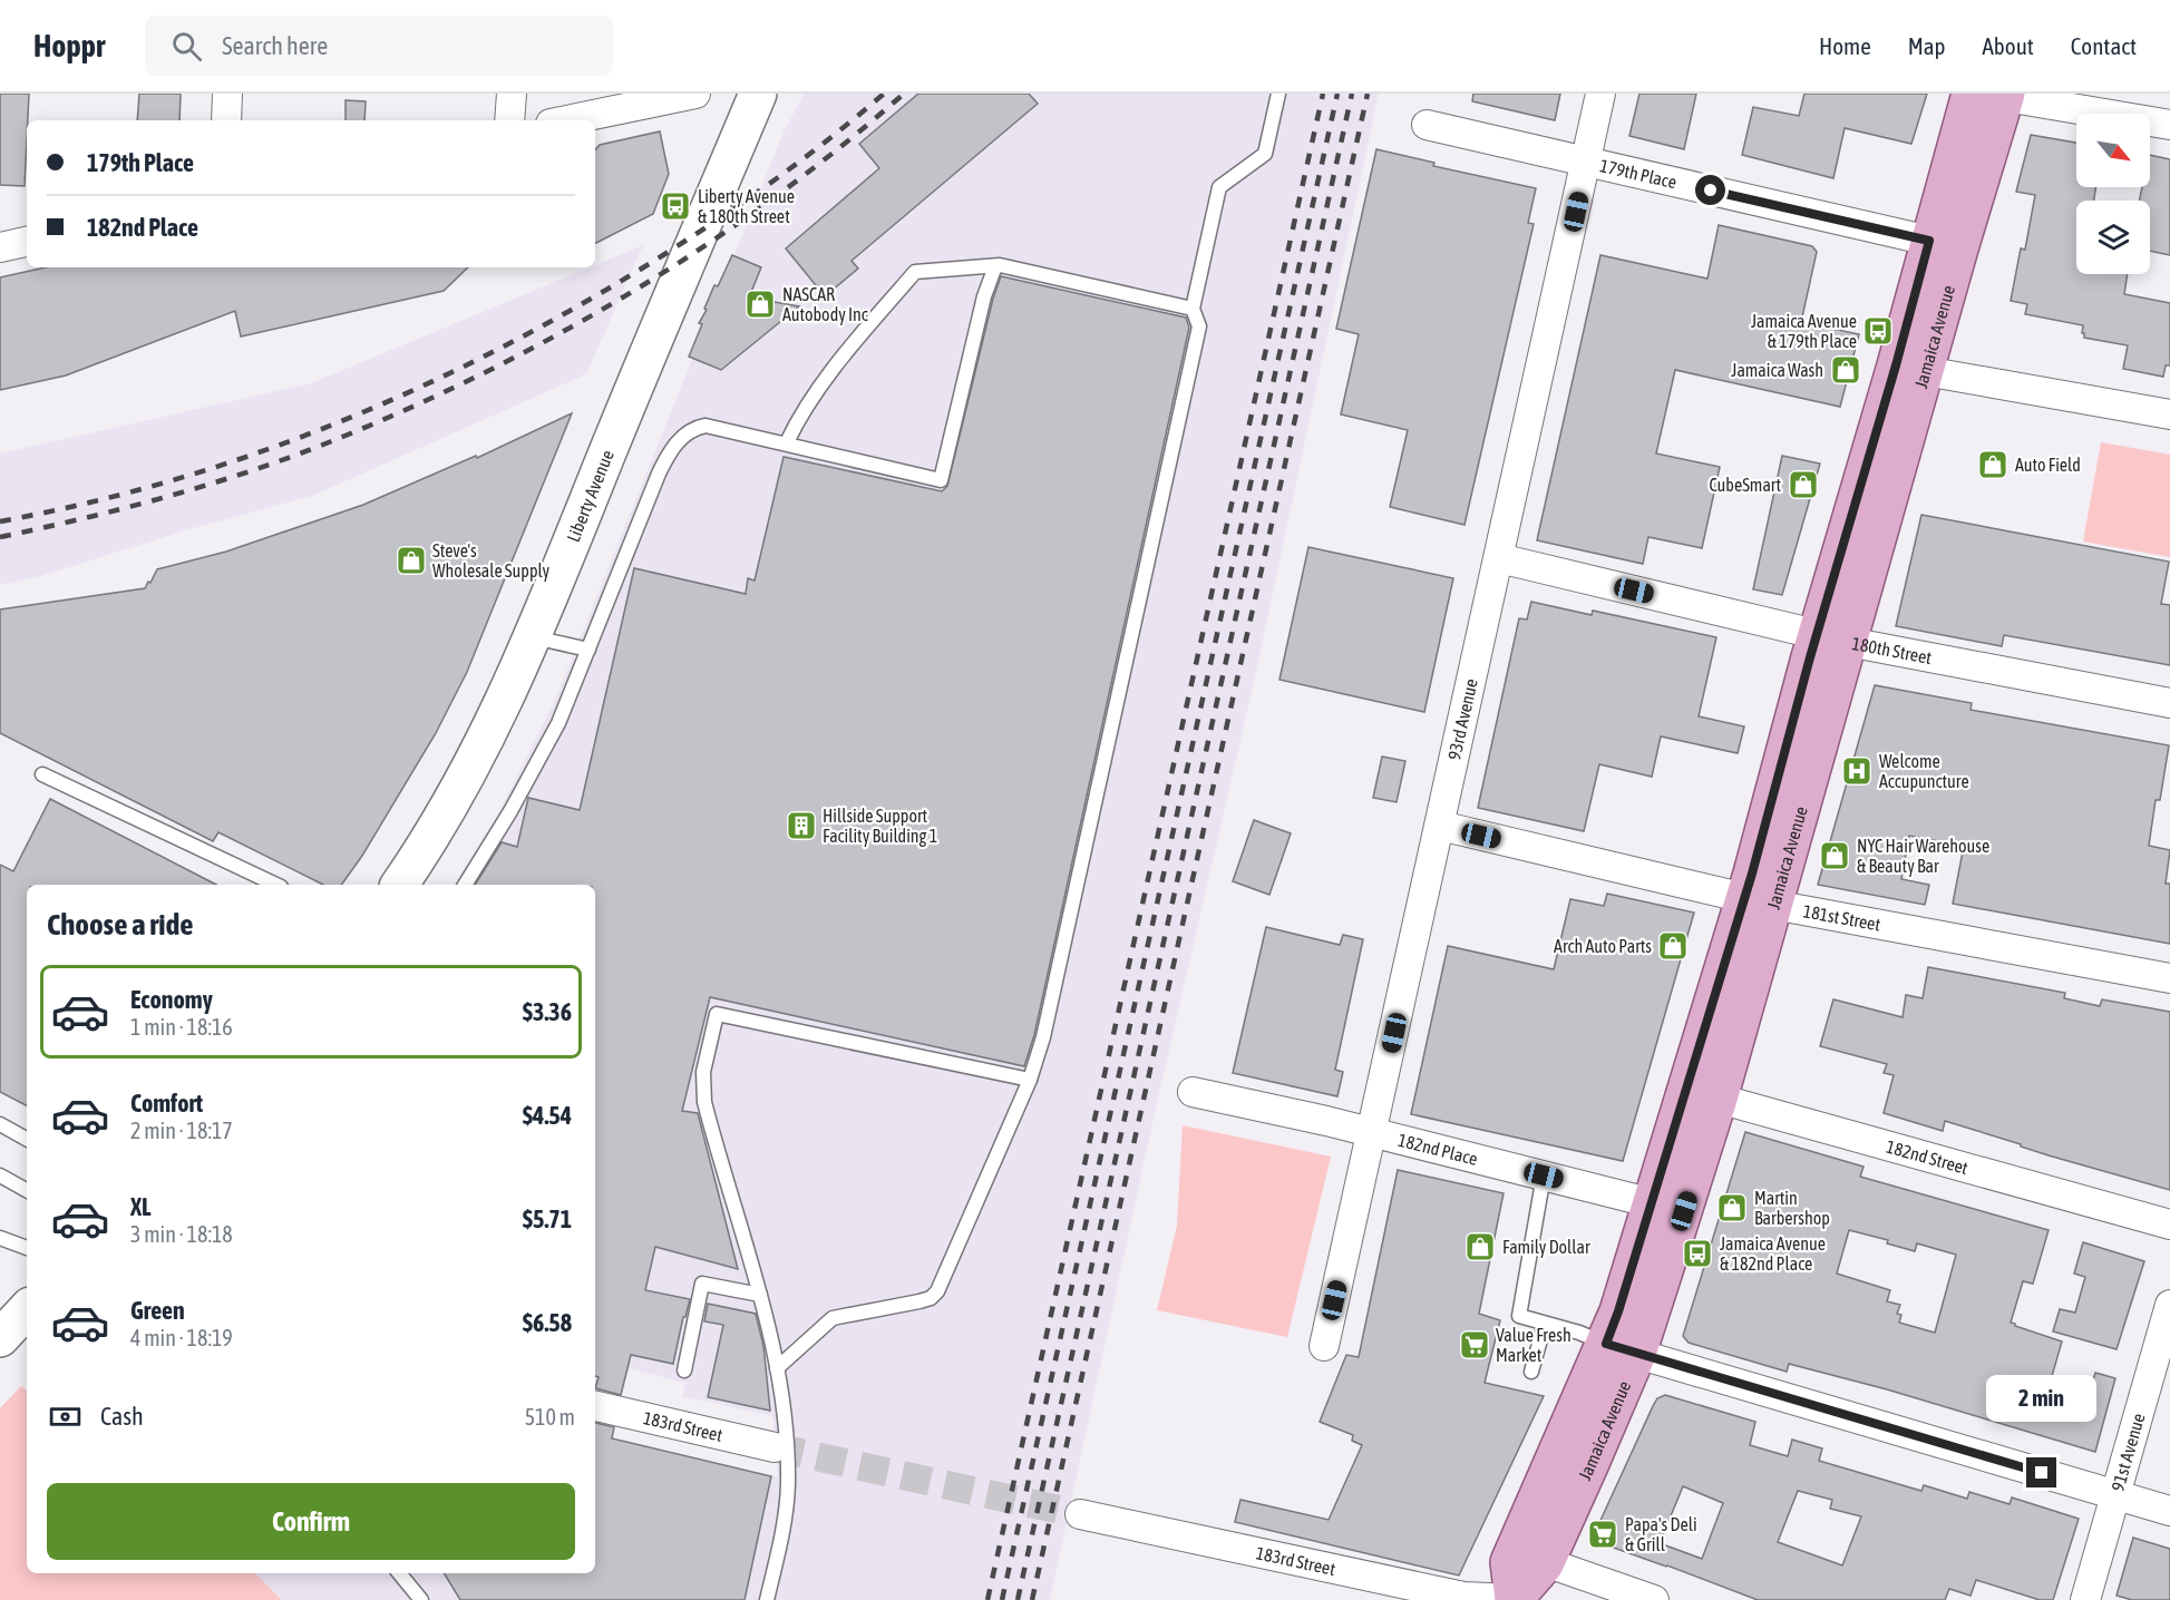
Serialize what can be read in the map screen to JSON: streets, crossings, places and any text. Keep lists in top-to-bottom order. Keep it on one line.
{"streets":{"main road":["Jamaica Avenue","Liberty Avenue"],"street":["179th Place","180th Street","93rd Avenue","181st Street","182nd Place","182nd Street","183rd Street","91st Avenue"]},"crossings":[["179th Place","Jamaica Avenue"],["179th Place","93rd Avenue"],["Jamaica Avenue","180th Street"],["Jamaica Avenue","181st Street"],["Jamaica Avenue","182nd Place"],["Jamaica Avenue","182nd Street"],["Jamaica Avenue","183rd Street"],["180th Street","93rd Avenue"],["93rd Avenue","181st Street"],["93rd Avenue","182nd Place"]],"places":{"bus stop":["Liberty Avenue & 180th Street","Jamaica Avenue & 179th Place","Jamaica Avenue & 182nd Place"],"shop":["NASCAR Autobody Inc","Jamaica Wash","Auto Field","CubeSmart","Steve's Wholesale Supply","NYC Hair Warehouse & Beauty Bar","Arch Auto Parts","Martin Barbershop","Family Dollar"],"hospital":["Welcome Accupuncture"],"building":["Hillside Support Facility Building 1"],"supermarket":["Value Fresh Market","Papa's Deli & Grill"]},"north":"bottom right","page":{"header":"Hoppr","search":"Search here","nav":["Home","Map","About","Contact"],"banner":["179th Place","182nd Place"],"heading":"Choose a ride","list":[{"name":"Economy","note":"1 min · 18:16","value":"$3.36"},{"name":"Comfort","note":"2 min · 18:17","value":"$4.54"},{"name":"XL","note":"3 min · 18:18","value":"$5.71"},{"name":"Green","note":"4 min · 18:19","value":"$6.58"}],"bubble":"2 min","pay":["Cash","510 m"],"buttons":"Confirm"}}
